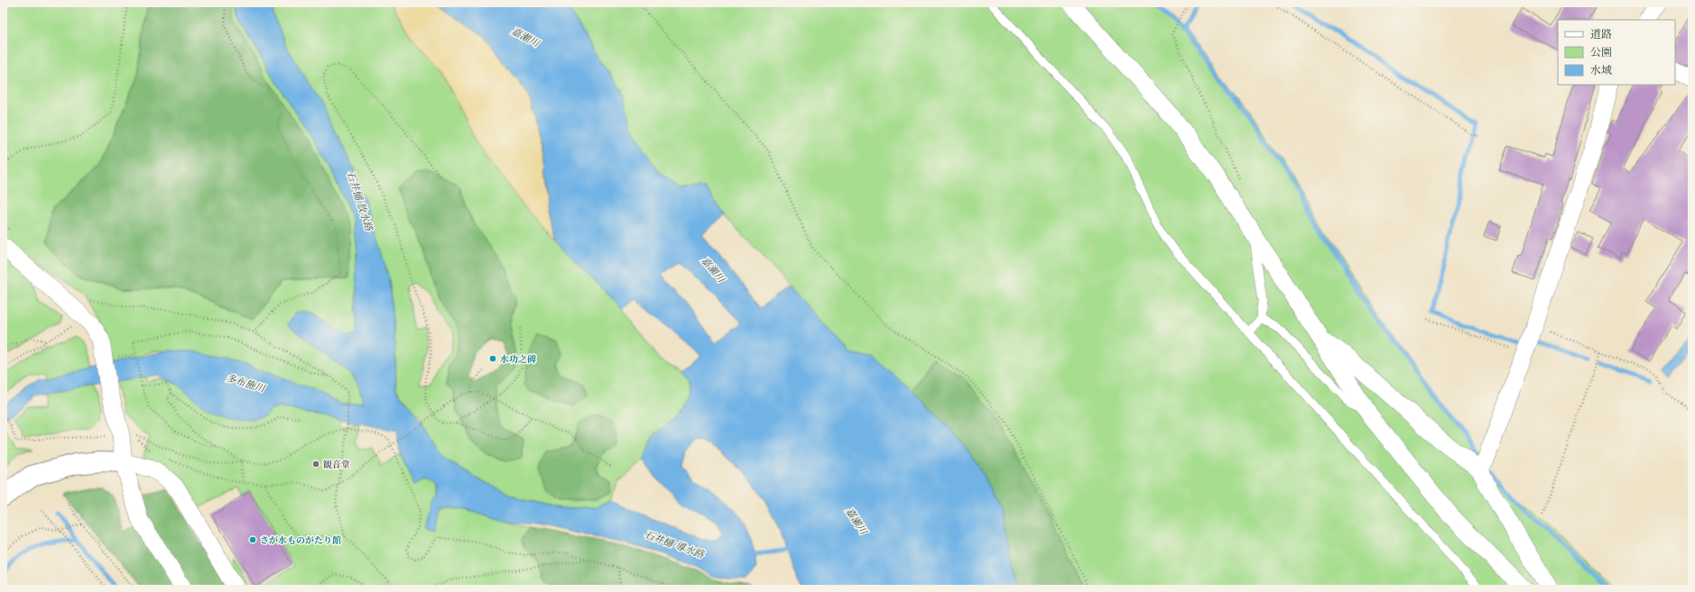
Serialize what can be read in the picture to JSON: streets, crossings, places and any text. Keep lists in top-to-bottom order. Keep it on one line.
{"water":["嘉瀬川","石井樋 放水路","多布施川","石井樋 導水路"],"places":["水功之碑","観音堂","さが水ものがたり館"],"legend":["道路","公園","水域"]}
